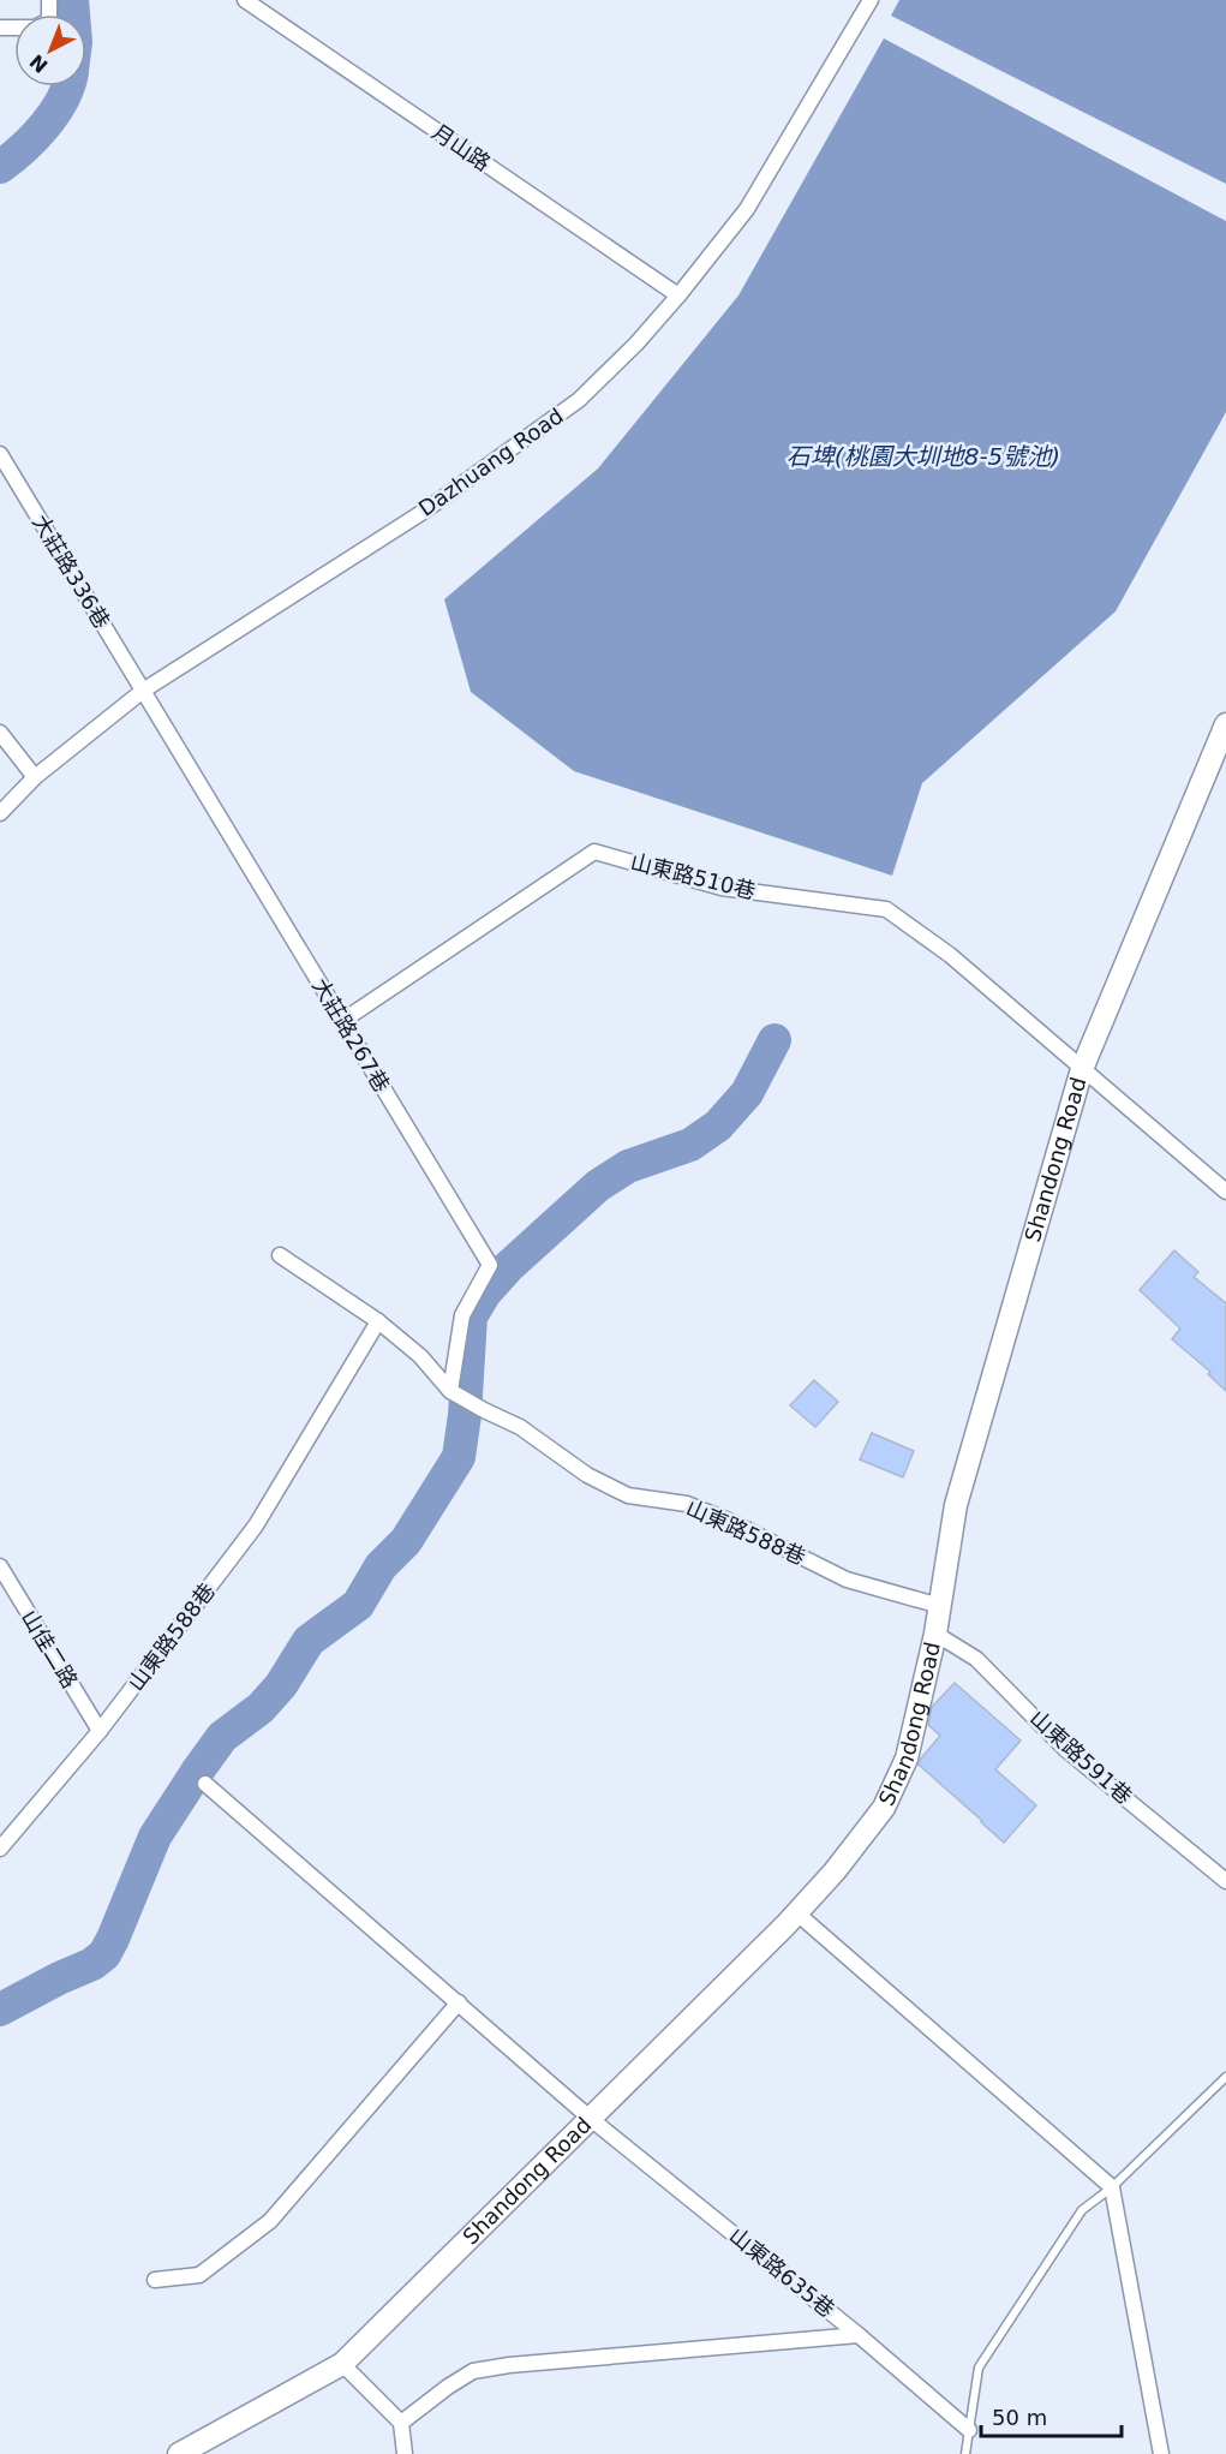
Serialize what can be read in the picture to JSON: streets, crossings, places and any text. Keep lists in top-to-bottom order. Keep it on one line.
{"streets":{"street":["月山路","Dazhuang Road","大莊路336巷","山東路510巷","大莊路267巷","Shandong Road","山東路588巷","山佳二路","山東路591巷","山東路635巷"]},"crossings":[["月山路","Dazhuang Road"],["Dazhuang Road","大莊路336巷"],["Dazhuang Road","大莊路267巷"],["大莊路336巷","大莊路267巷"],["山東路510巷","大莊路267巷"],["山東路510巷","Shandong Road"],["大莊路267巷","山東路588巷"],["Shandong Road","山東路588巷"],["Shandong Road","山東路591巷"],["Shandong Road","山東路635巷"],["山東路588巷","山佳二路"]],"water":["石埤(桃園大圳地8-5號池)"],"scale_bar":"50 m","north":"bottom left"}
